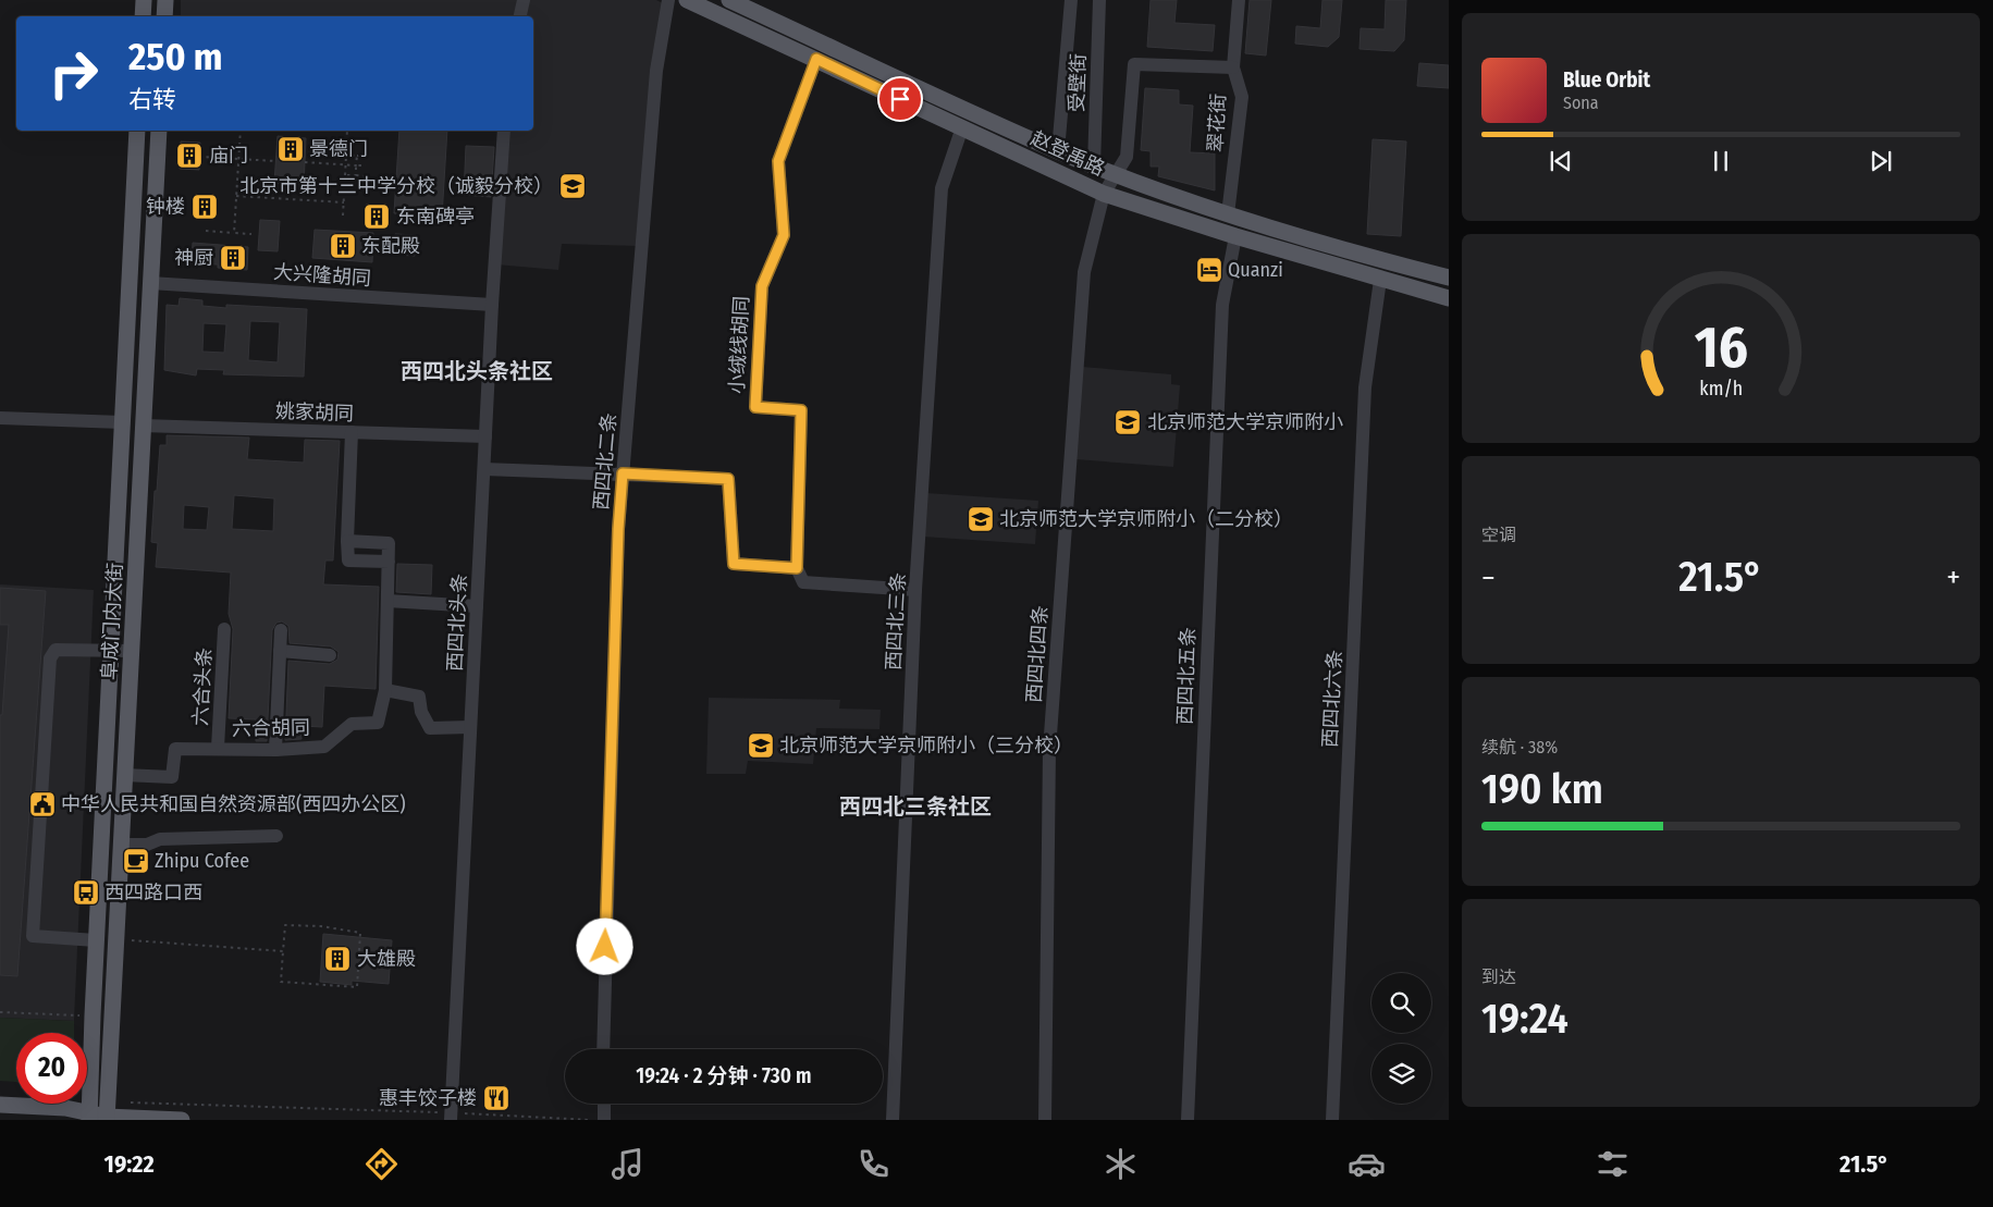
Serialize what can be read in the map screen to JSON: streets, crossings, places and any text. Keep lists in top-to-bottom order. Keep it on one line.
{"streets":{"main road":["赵登禹路","阜成门内大街"],"street":["受壁街","翠花街","大兴隆胡同","小绒线胡同","姚家胡同","西四北二条","西四北三条","西四北头条","西四北四条","西四北五条","六合头条","西四北六条","六合胡同"]},"crossings":[["受壁街","赵登禹路"],["翠花街","赵登禹路"],["翠花街","西四北四条"],["赵登禹路","小绒线胡同"],["赵登禹路","西四北三条"],["赵登禹路","西四北四条"],["赵登禹路","西四北五条"],["赵登禹路","西四北六条"],["大兴隆胡同","阜成门内大街"],["大兴隆胡同","西四北头条"],["姚家胡同","阜成门内大街"],["姚家胡同","西四北头条"],["姚家胡同","六合胡同"],["阜成门内大街","六合胡同"],["六合头条","六合胡同"]],"districts":["西四北头条社区","西四北三条社区"],"places":{"building":["景德门","庙门","钟楼","东南碑亭","东配殿","神厨","大雄殿"],"school or university":["北京市第十三中学分校（诚毅分校）","北京师范大学京师附小","北京师范大学京师附小（二分校）","北京师范大学京师附小（三分校）"],"hotel":["Quanzi"],"public building":["中华人民共和国自然资源部(西四办公区)"],"cafe":["Zhipu Cofee"],"bus stop":["西四路口西"],"restaurant":["惠丰饺子楼"]},"page":{"turn":["250 m","右转"],"song":["Blue Orbit","Sona"],"tile":["空调",["续航 · 38%","190 km"],["到达","19:24"]],"heat":["−","21.5°","+"],"limit":"20","trip":"19:24 · 2 分钟 · 730 m","tabs":["19:22","21.5°"],"gauge":["16","km/h"]}}
